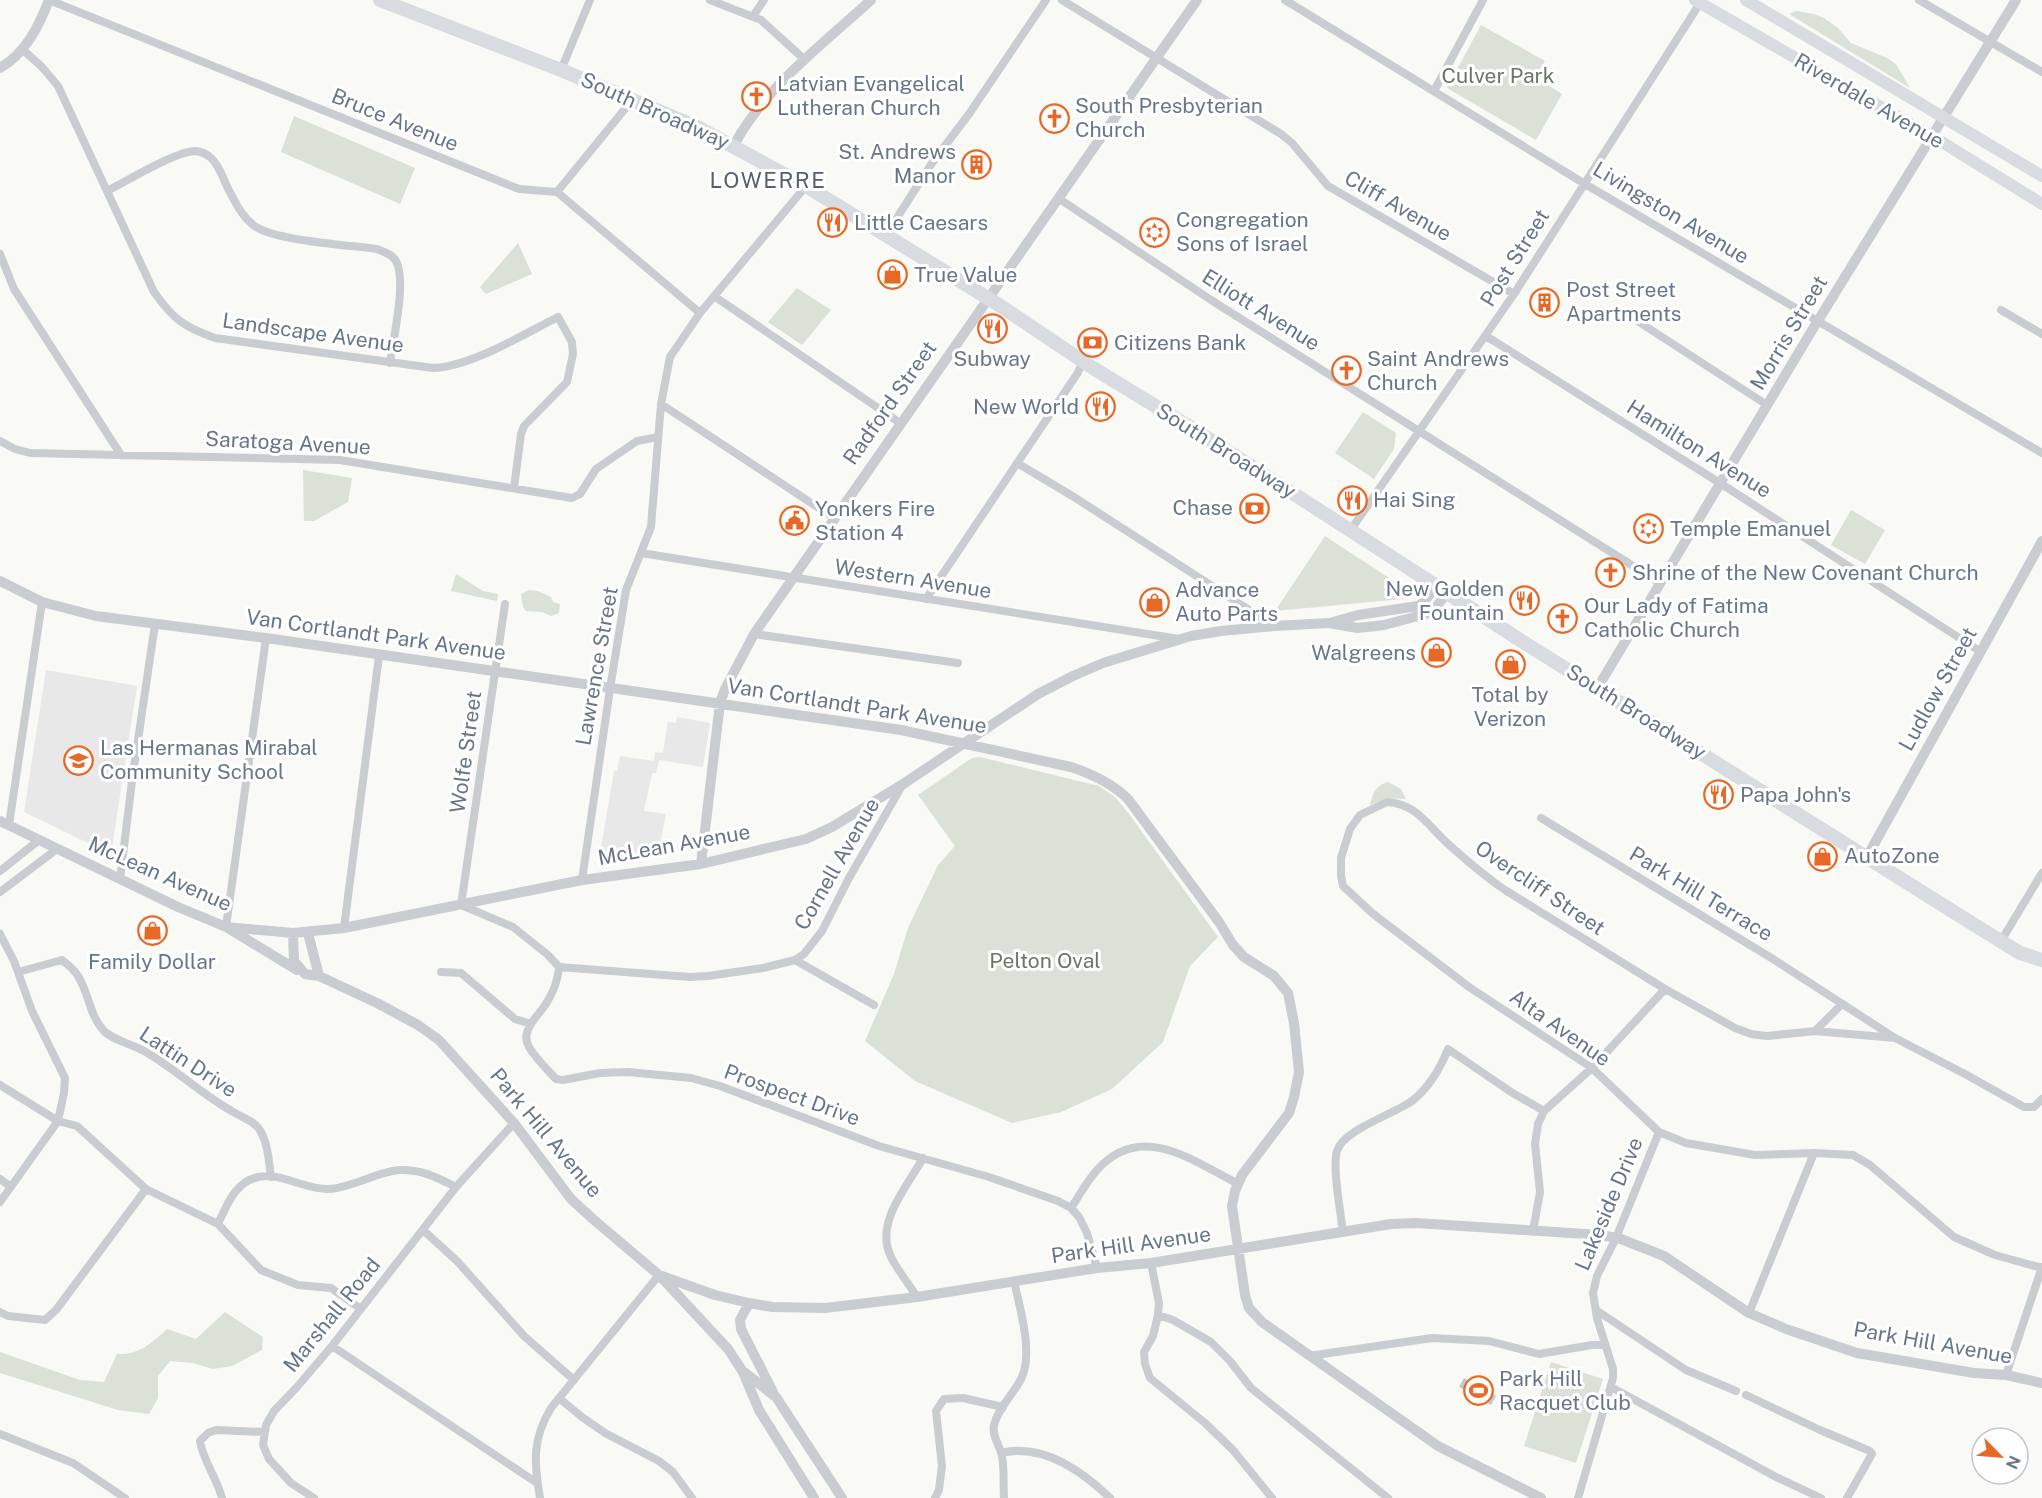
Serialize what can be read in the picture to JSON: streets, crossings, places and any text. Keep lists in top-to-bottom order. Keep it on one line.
{"streets":{"main road":["Riverdale Avenue","South Broadway"],"street":["Bruce Avenue","Cliff Avenue","Livingston Avenue","Post Street","Elliott Avenue","Landscape Avenue","Morris Street","Radford Street","Saratoga Avenue","Hamilton Avenue","Western Avenue","Van Cortlandt Park Avenue","Lawrence Street","Ludlow Street","Wolfe Street","McLean Avenue","Cornell Avenue","Overcliff Street","Park Hill Terrace","Alta Avenue","Lattin Drive","Prospect Drive","Park Hill Avenue","Lakeside Drive","Marshall Road"]},"crossings":[["Riverdale Avenue","Post Street"],["Riverdale Avenue","Morris Street"],["South Broadway","Post Street"],["South Broadway","Morris Street"],["South Broadway","Radford Street"],["South Broadway","Lawrence Street"],["South Broadway","Ludlow Street"],["South Broadway","McLean Avenue"],["Cliff Avenue","Post Street"],["Cliff Avenue","Radford Street"],["Livingston Avenue","Post Street"],["Livingston Avenue","Morris Street"],["Post Street","Elliott Avenue"],["Post Street","Hamilton Avenue"],["Elliott Avenue","Morris Street"],["Elliott Avenue","Radford Street"],["Landscape Avenue","Saratoga Avenue"],["Morris Street","Hamilton Avenue"],["Radford Street","Western Avenue"],["Radford Street","Van Cortlandt Park Avenue"],["Radford Street","McLean Avenue"],["Saratoga Avenue","Lawrence Street"],["Hamilton Avenue","Ludlow Street"],["Western Avenue","Lawrence Street"],["Western Avenue","McLean Avenue"],["Van Cortlandt Park Avenue","Lawrence Street"],["Van Cortlandt Park Avenue","Wolfe Street"],["Van Cortlandt Park Avenue","McLean Avenue"],["Van Cortlandt Park Avenue","Park Hill Avenue"],["Lawrence Street","McLean Avenue"],["Wolfe Street","McLean Avenue"],["McLean Avenue","Cornell Avenue"],["Overcliff Street","Park Hill Terrace"],["Overcliff Street","Alta Avenue"],["Alta Avenue","Park Hill Avenue"],["Alta Avenue","Lakeside Drive"],["Park Hill Avenue","Lakeside Drive"],["Park Hill Avenue","Marshall Road"]],"districts":["LOWERRE"],"parks":["Culver Park","Pelton Oval"],"places":{"church":["Latvian Evangelical Lutheran Church","South Presbyterian Church","Saint Andrews Church","Shrine of the New Covenant Church","Our Lady of Fatima Catholic Church"],"building":["St. Andrews Manor","Post Street Apartments"],"restaurant":["Little Caesars","Subway","New World","Hai Sing","New Golden Fountain","Papa John's"],"synagogue":["Congregation Sons of Israel","Temple Emanuel"],"shop":["True Value","Advance Auto Parts","Walgreens","Total by Verizon","AutoZone","Family Dollar"],"bank":["Citizens Bank","Chase"],"public building":["Yonkers Fire Station 4"],"school or university":["Las Hermanas Mirabal Community School"],"sports":["Park Hill Racquet Club"]},"north":"bottom right"}
